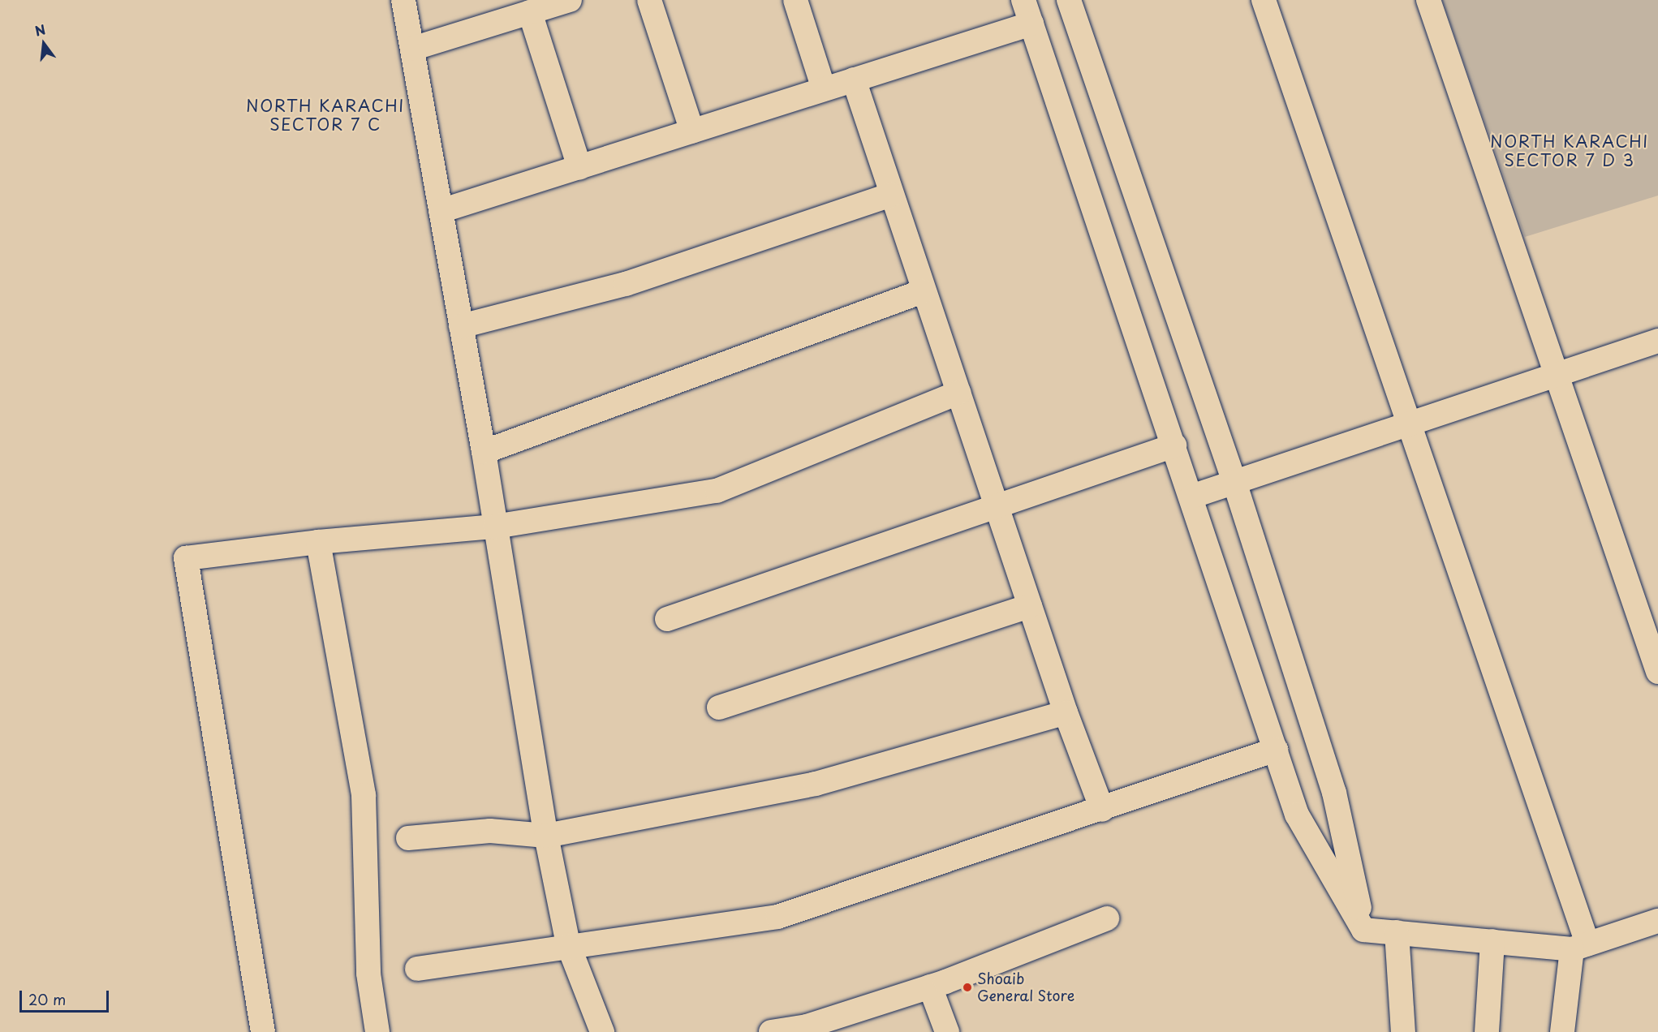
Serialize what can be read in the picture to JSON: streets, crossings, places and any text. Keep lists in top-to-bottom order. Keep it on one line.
{"districts":["NORTH KARACHI SECTOR 7 C","NORTH KARACHI SECTOR 7 D 3"],"places":["Shoaib General Store"],"scale_bar":"20 m","north":"top"}
